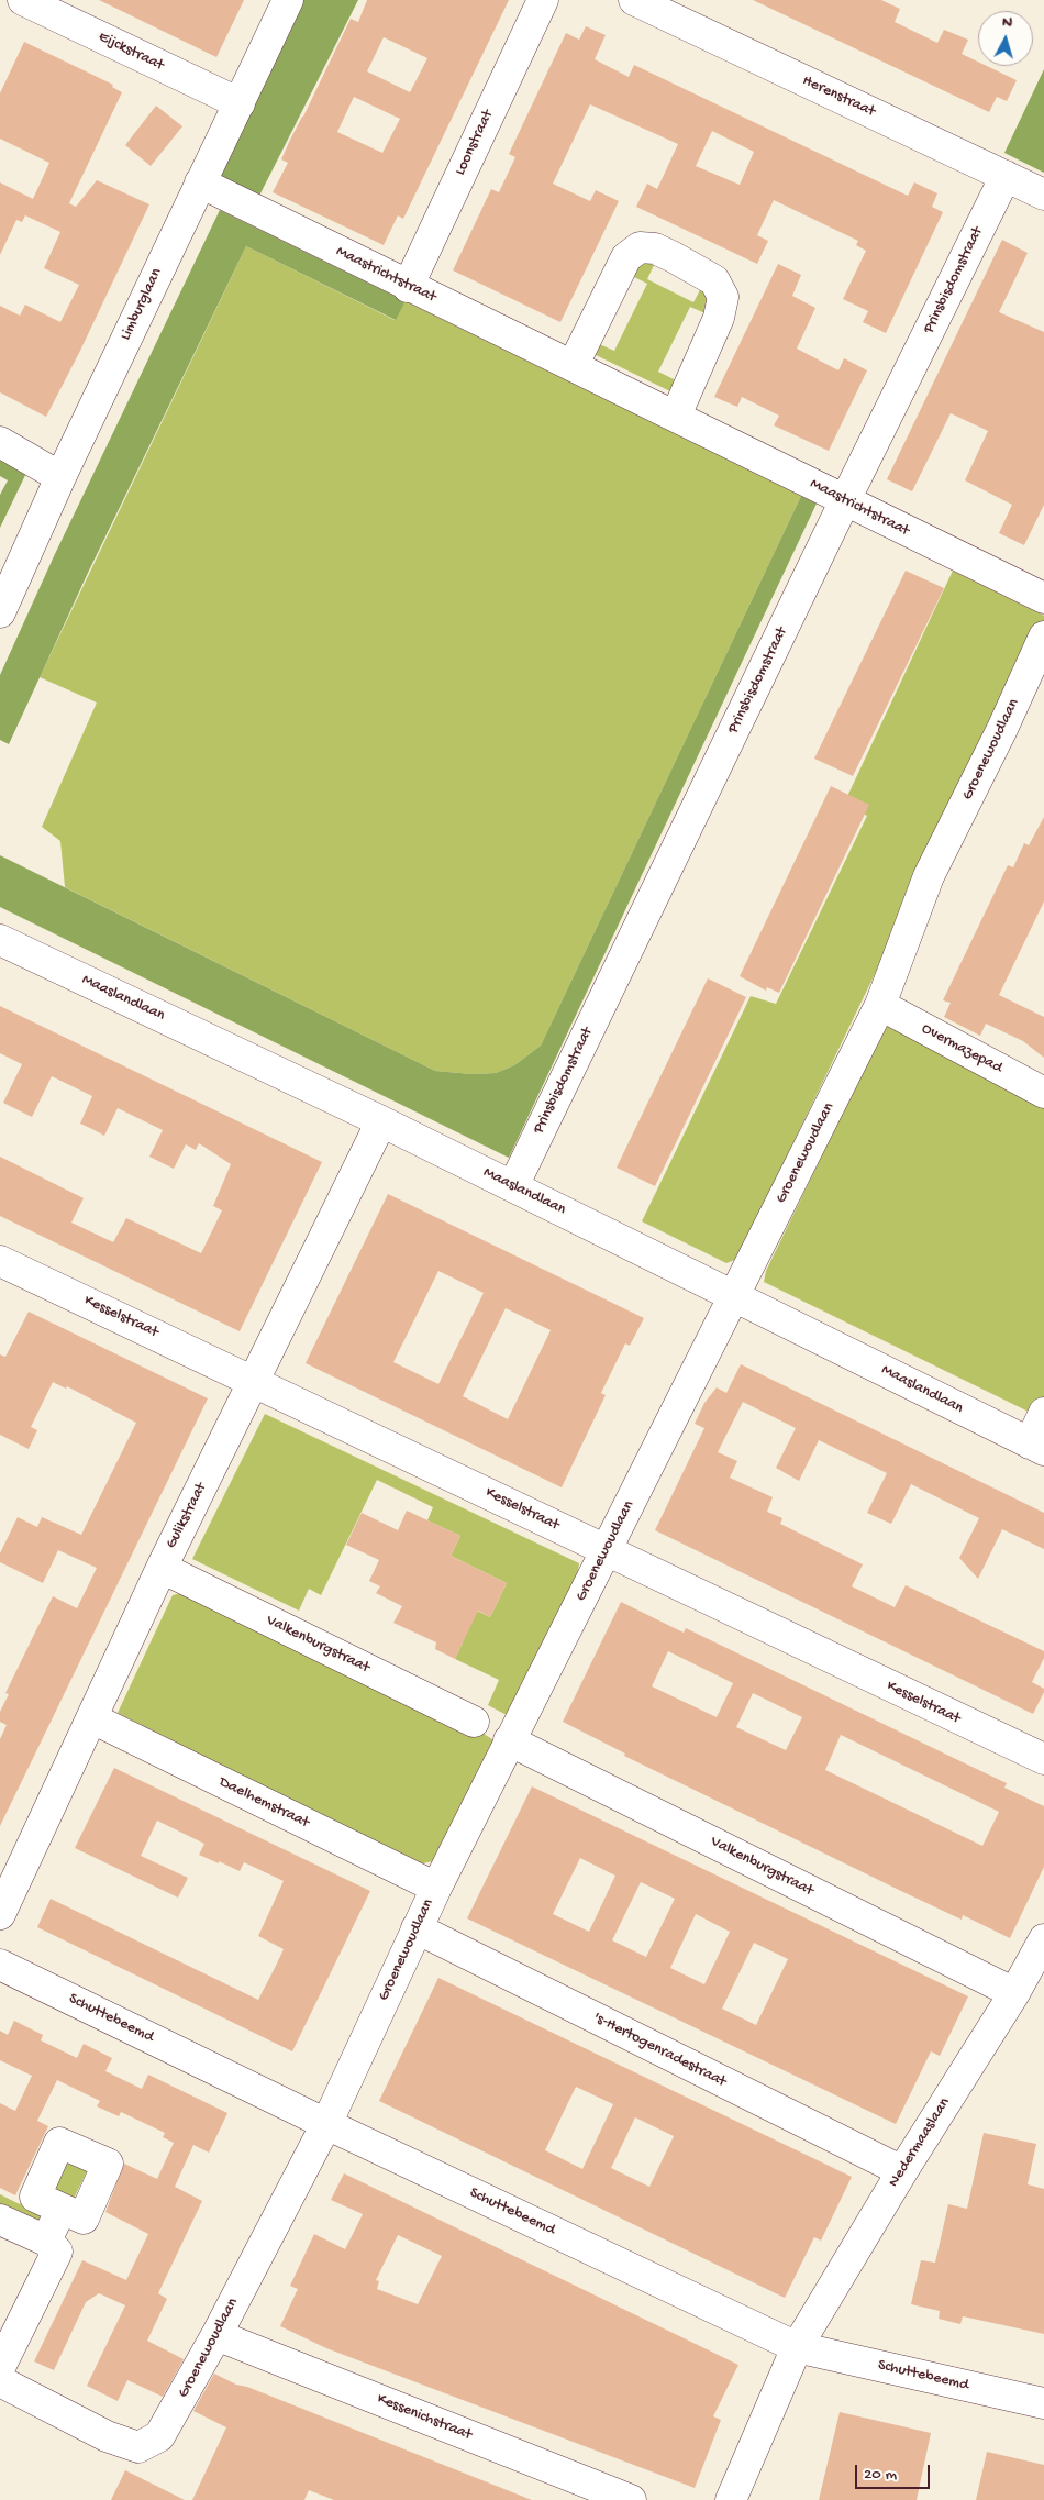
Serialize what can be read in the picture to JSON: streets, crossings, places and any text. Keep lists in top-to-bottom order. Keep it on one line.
{"streets":{"street":["Eijckstraat","Herenstraat","Loonstraat","Maastrichtstraat","Prinsbisdomstraat","Limburglaan","Groenewoudlaan","Maaslandlaan","Overmazepad","Kesselstraat","Gulikstraat","Valkenburgstraat","Daelhemstraat","Schuttebeemd","'s-Hertogenradestraat","Nedermaaslaan","Kessenichstraat"]},"crossings":[["Eijckstraat","Limburglaan"],["Herenstraat","Prinsbisdomstraat"],["Loonstraat","Maastrichtstraat"],["Maastrichtstraat","Prinsbisdomstraat"],["Maastrichtstraat","Limburglaan"],["Prinsbisdomstraat","Maaslandlaan"],["Groenewoudlaan","Maaslandlaan"],["Groenewoudlaan","Overmazepad"],["Groenewoudlaan","Kesselstraat"],["Groenewoudlaan","Valkenburgstraat"],["Groenewoudlaan","Daelhemstraat"],["Groenewoudlaan","Schuttebeemd"],["Groenewoudlaan","'s-Hertogenradestraat"],["Groenewoudlaan","Kessenichstraat"],["Maaslandlaan","Gulikstraat"],["Kesselstraat","Gulikstraat"],["Gulikstraat","Valkenburgstraat"],["Gulikstraat","Daelhemstraat"],["Valkenburgstraat","Nedermaaslaan"],["Schuttebeemd","Nedermaaslaan"],["'s-Hertogenradestraat","Nedermaaslaan"]],"scale_bar":"20 m","north":"top"}
